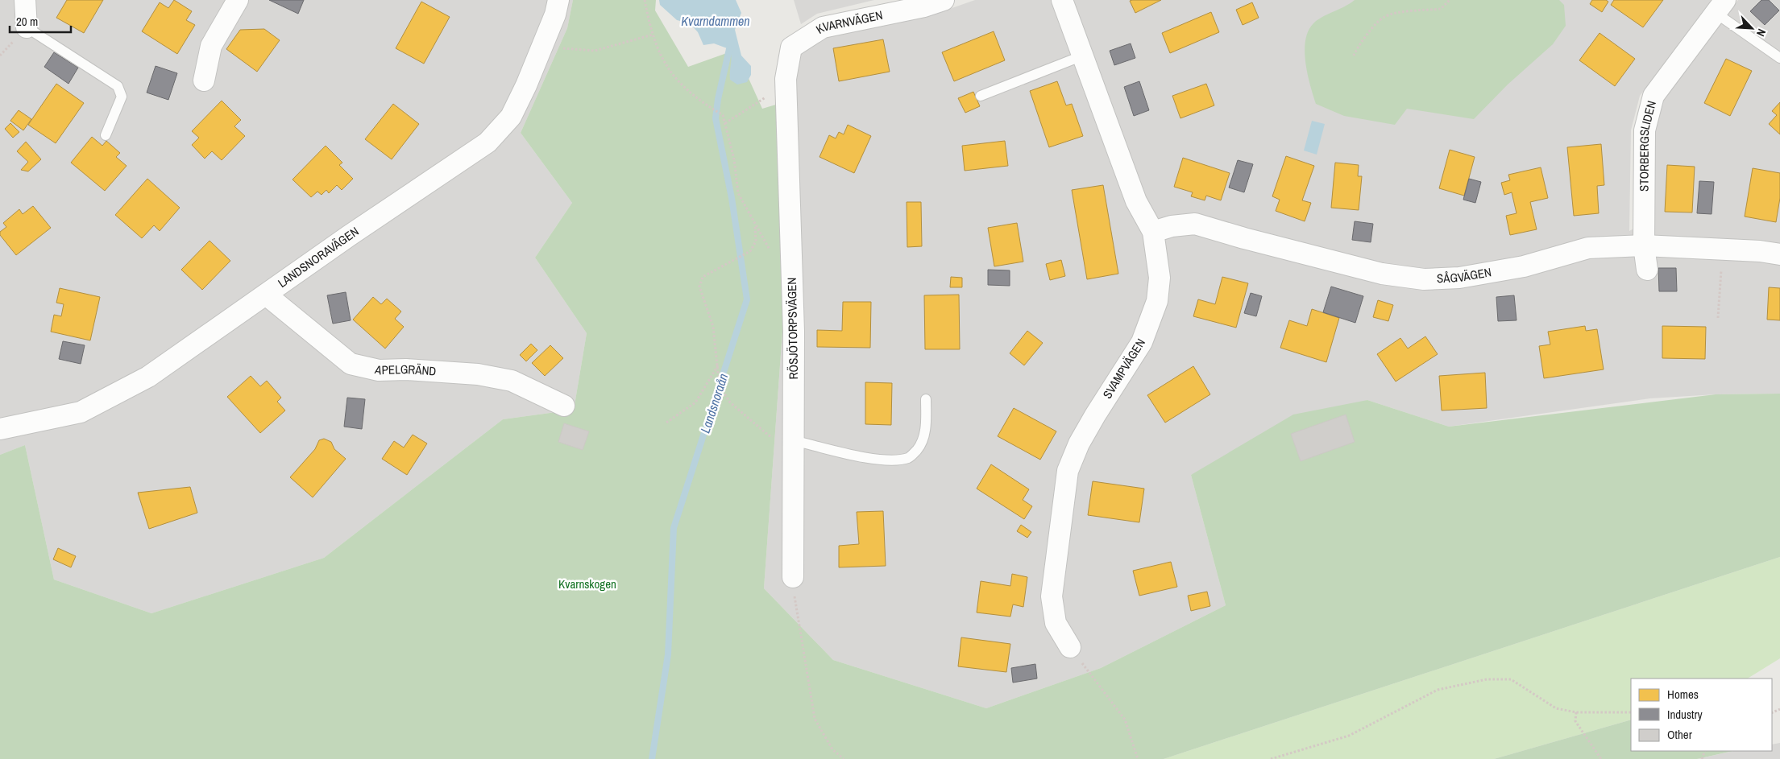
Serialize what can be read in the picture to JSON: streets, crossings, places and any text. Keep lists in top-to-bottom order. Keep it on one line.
{"streets":{"street":["KVARNVÄGEN","STORBERGSLIDEN","LANDSNORAVÄGEN","SÅGVÄGEN","RÖSJÖTORPSVÄGEN","SVAMPVÄGEN","APELGRÄND"]},"crossings":[["KVARNVÄGEN","RÖSJÖTORPSVÄGEN"],["STORBERGSLIDEN","SÅGVÄGEN"],["LANDSNORAVÄGEN","APELGRÄND"],["SÅGVÄGEN","SVAMPVÄGEN"]],"water":["Kvarndammen","Landsnoraån"],"parks":["Kvarnskogen"],"legend":["Homes","Industry","Other"],"scale_bar":"20 m","north":"bottom right"}
